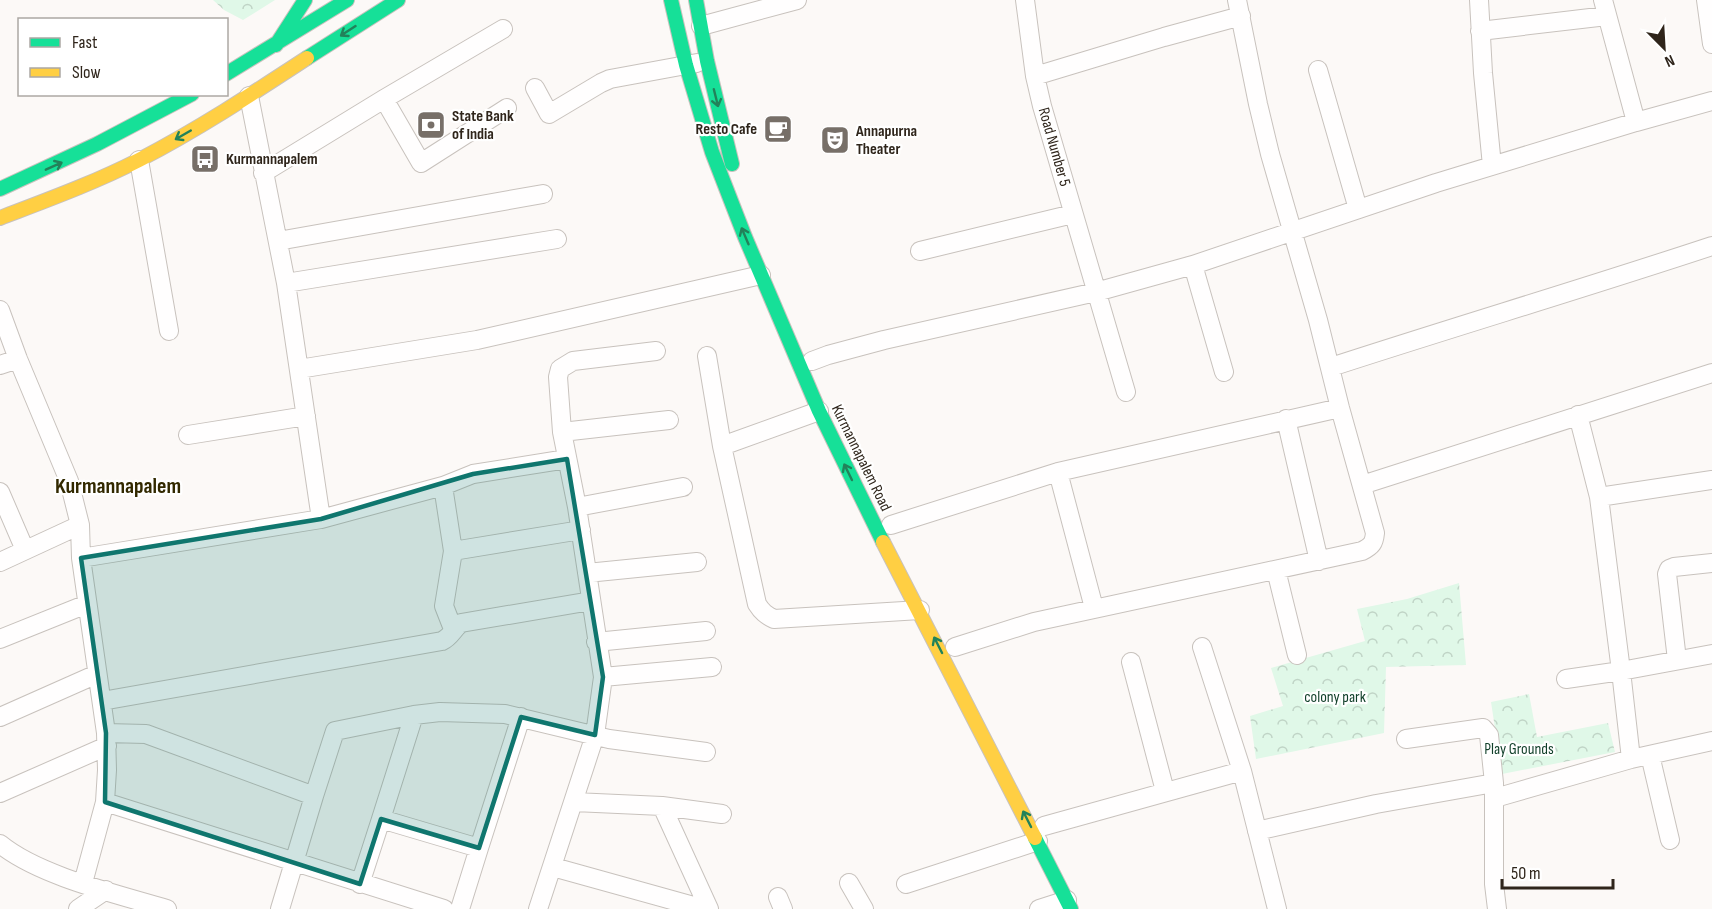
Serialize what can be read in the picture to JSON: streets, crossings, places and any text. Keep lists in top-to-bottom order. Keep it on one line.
{"streets":{"main road":["Kurmannapalem Road"],"street":["Road Number 5"]},"districts":["Kurmannapalem"],"parks":["colony park","Play Grounds"],"places":{"bank":["State Bank of India"],"cafe":["Resto Cafe"],"theatre":["Annapurna Theater"],"bus stop":["Kurmannapalem"]},"legend":["Fast","Slow"],"scale_bar":"50 m","north":"bottom right"}
